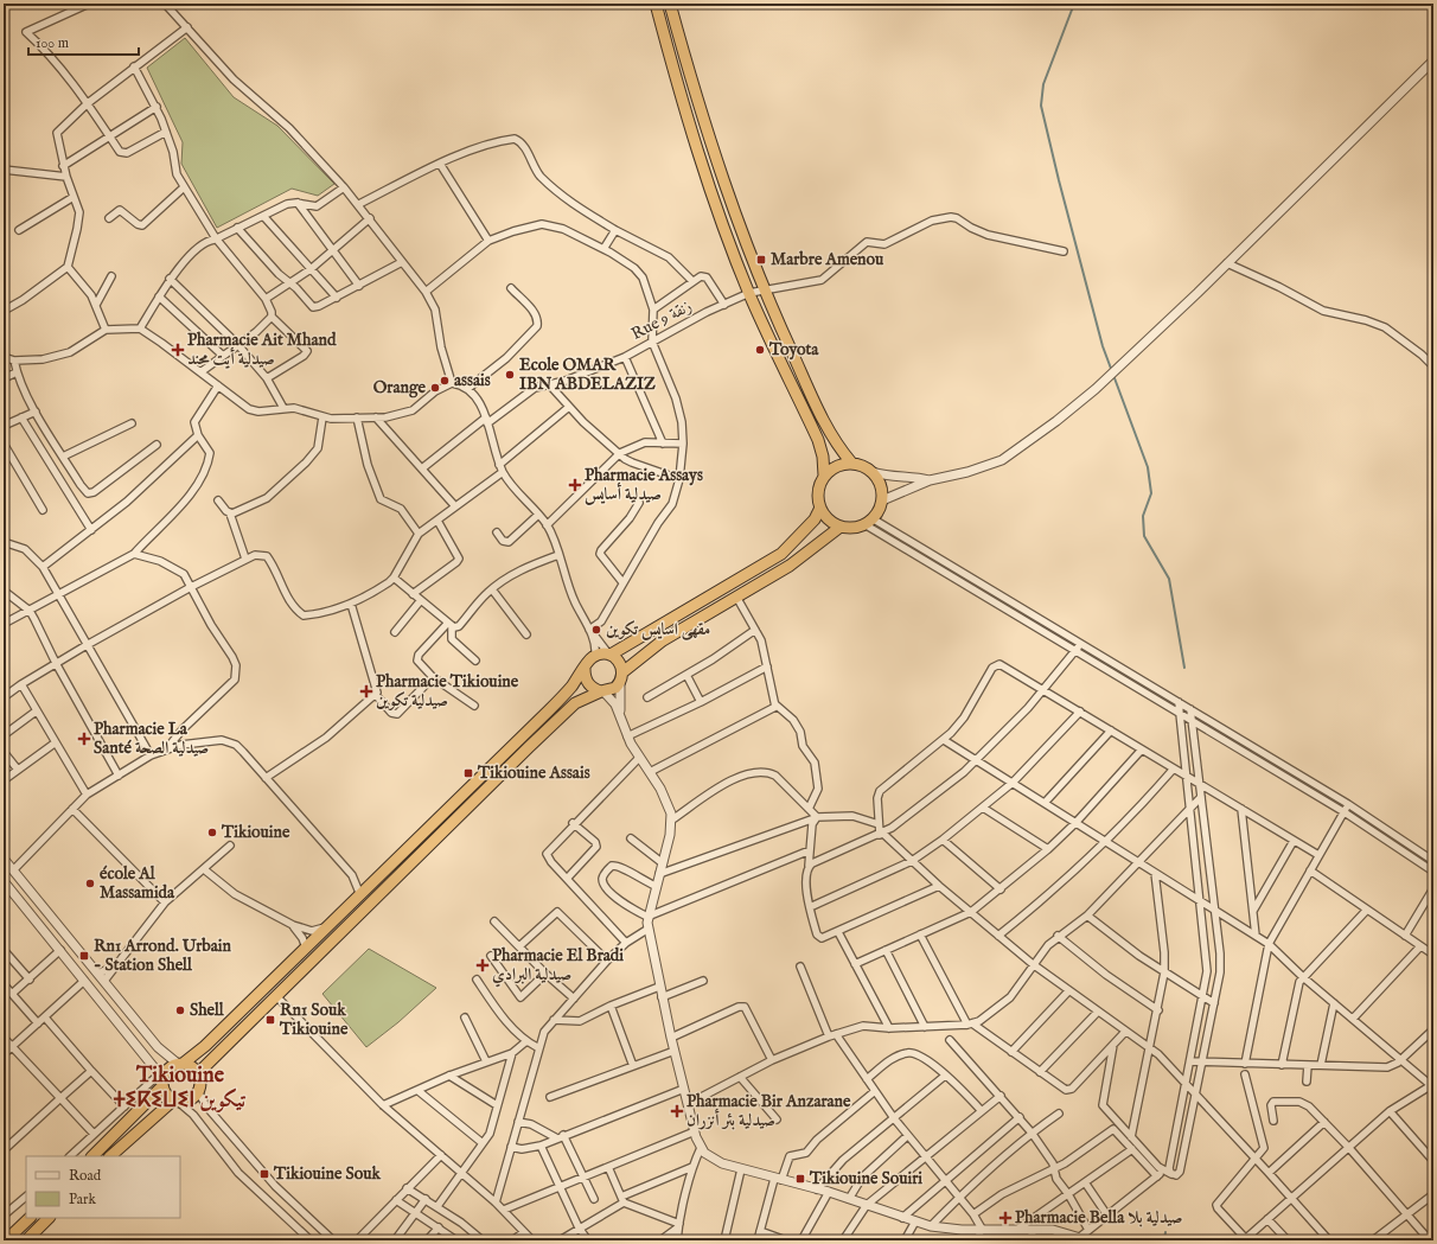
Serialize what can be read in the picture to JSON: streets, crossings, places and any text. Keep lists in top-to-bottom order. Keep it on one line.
{"streets":{"street":["Rue 9 زنقة"]},"districts":["Tikiouine ⵜⵉⴽⵉⵡⵉⵏ تيكوين"],"places":{"transit":["Marbre Amenou","Tikiouine Assais","Rn1 Arrond. Urbain - Station Shell","Rn1 Souk Tikiouine","Tikiouine Souk","Tikiouine Souiri"],"health":["Pharmacie Ait Mhand صيدلية أيت محند","Pharmacie Assays صيدلية أسايس","Pharmacie Tikiouine صيدلية تكوين","Pharmacie La Santé صيدلية الصحة","Pharmacie El Bradi صيدلية البرادي","Pharmacie Bir Anzarane صيدلية بئر أنزران","Pharmacie Bella صيدلية بلا"],"other":["Toyota","Ecole OMAR IBN ABDELAZIZ","assais","Orange","مقهى اسايس تكوين","Tikiouine","école Al Massamida","Shell"]},"legend":["Road","Park"],"scale_bar":"100 m"}
